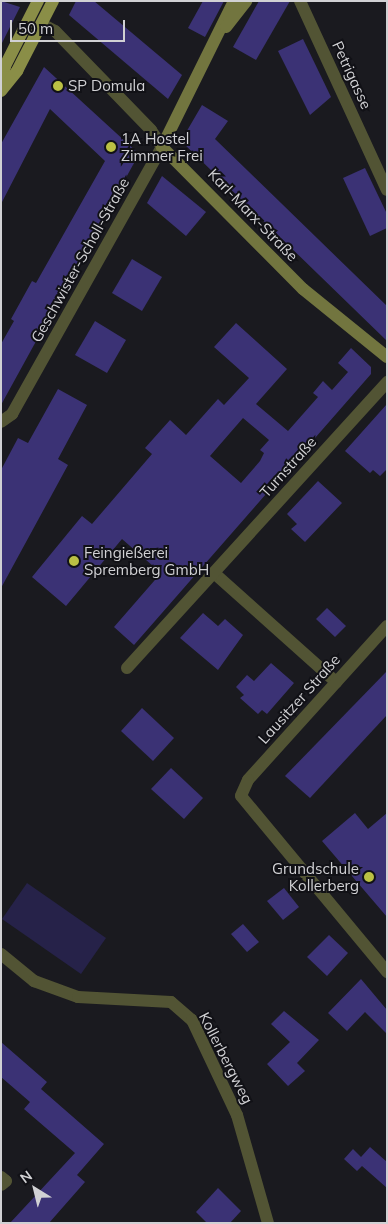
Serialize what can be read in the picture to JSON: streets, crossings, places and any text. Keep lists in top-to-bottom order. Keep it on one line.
{"streets":{"main road":["Karl-Marx-Straße","Geschwister-Scholl-Straße"],"street":["Petrigasse","Turnstraße","Lausitzer Straße","Kollerbergweg"]},"crossings":[["Karl-Marx-Straße","Geschwister-Scholl-Straße"]],"places":["SP Domula","1A Hostel Zimmer Frei","Feingießerei Spremberg GmbH","Grundschule Kollerberg"],"scale_bar":"50 m","north":"top left"}
